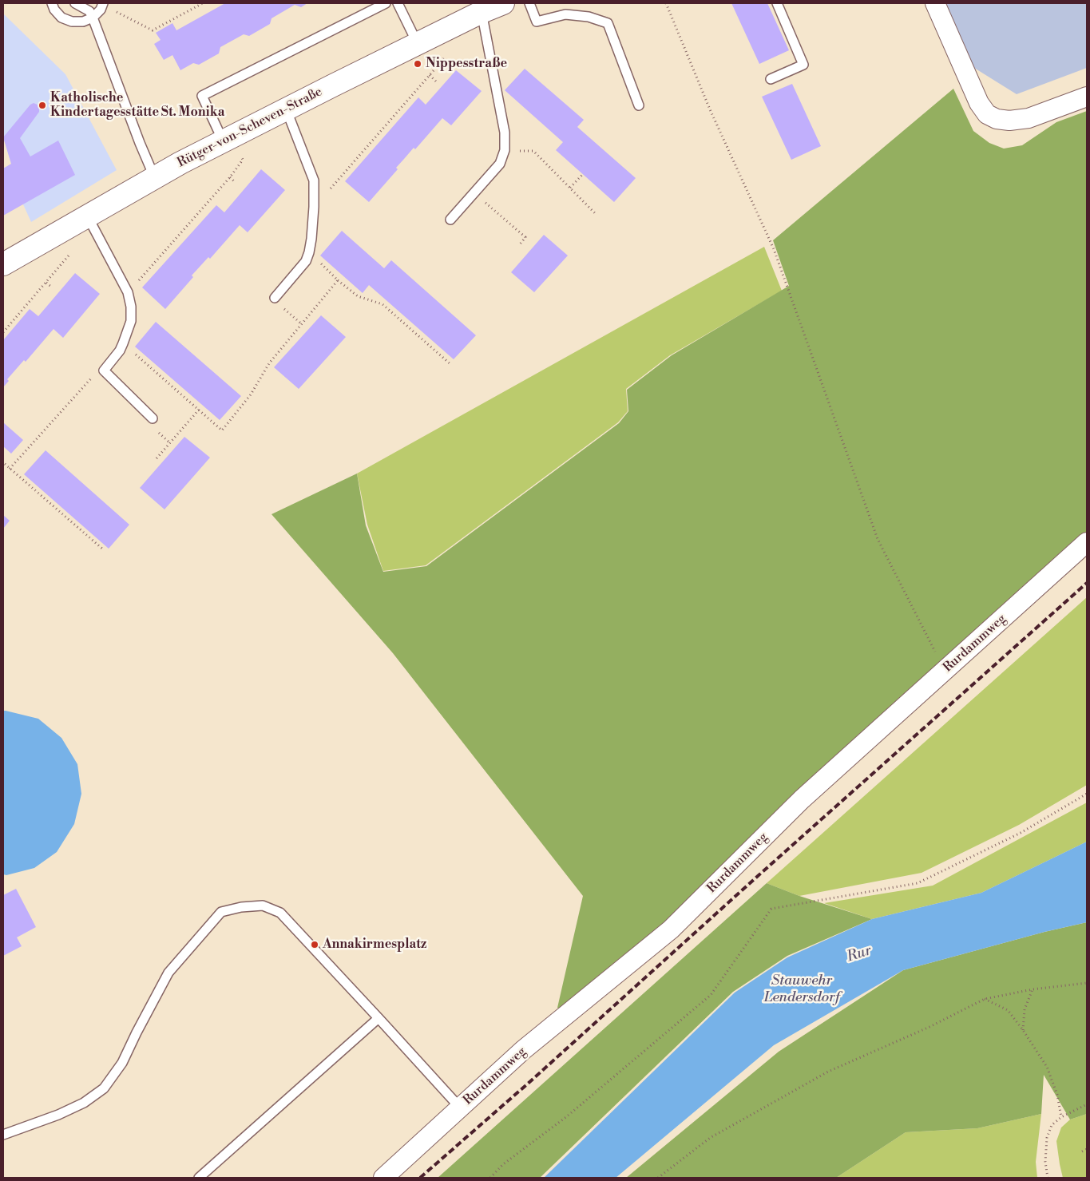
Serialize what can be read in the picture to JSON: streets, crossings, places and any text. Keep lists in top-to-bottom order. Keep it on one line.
{"streets":{"street":["Rütger-von-Scheven-Straße","Rurdammweg"]},"water":["Rur","Stauwehr Lendersdorf"],"places":["Nippesstraße","Katholische Kindertagesstätte St. Monika","Annakirmesplatz"]}
